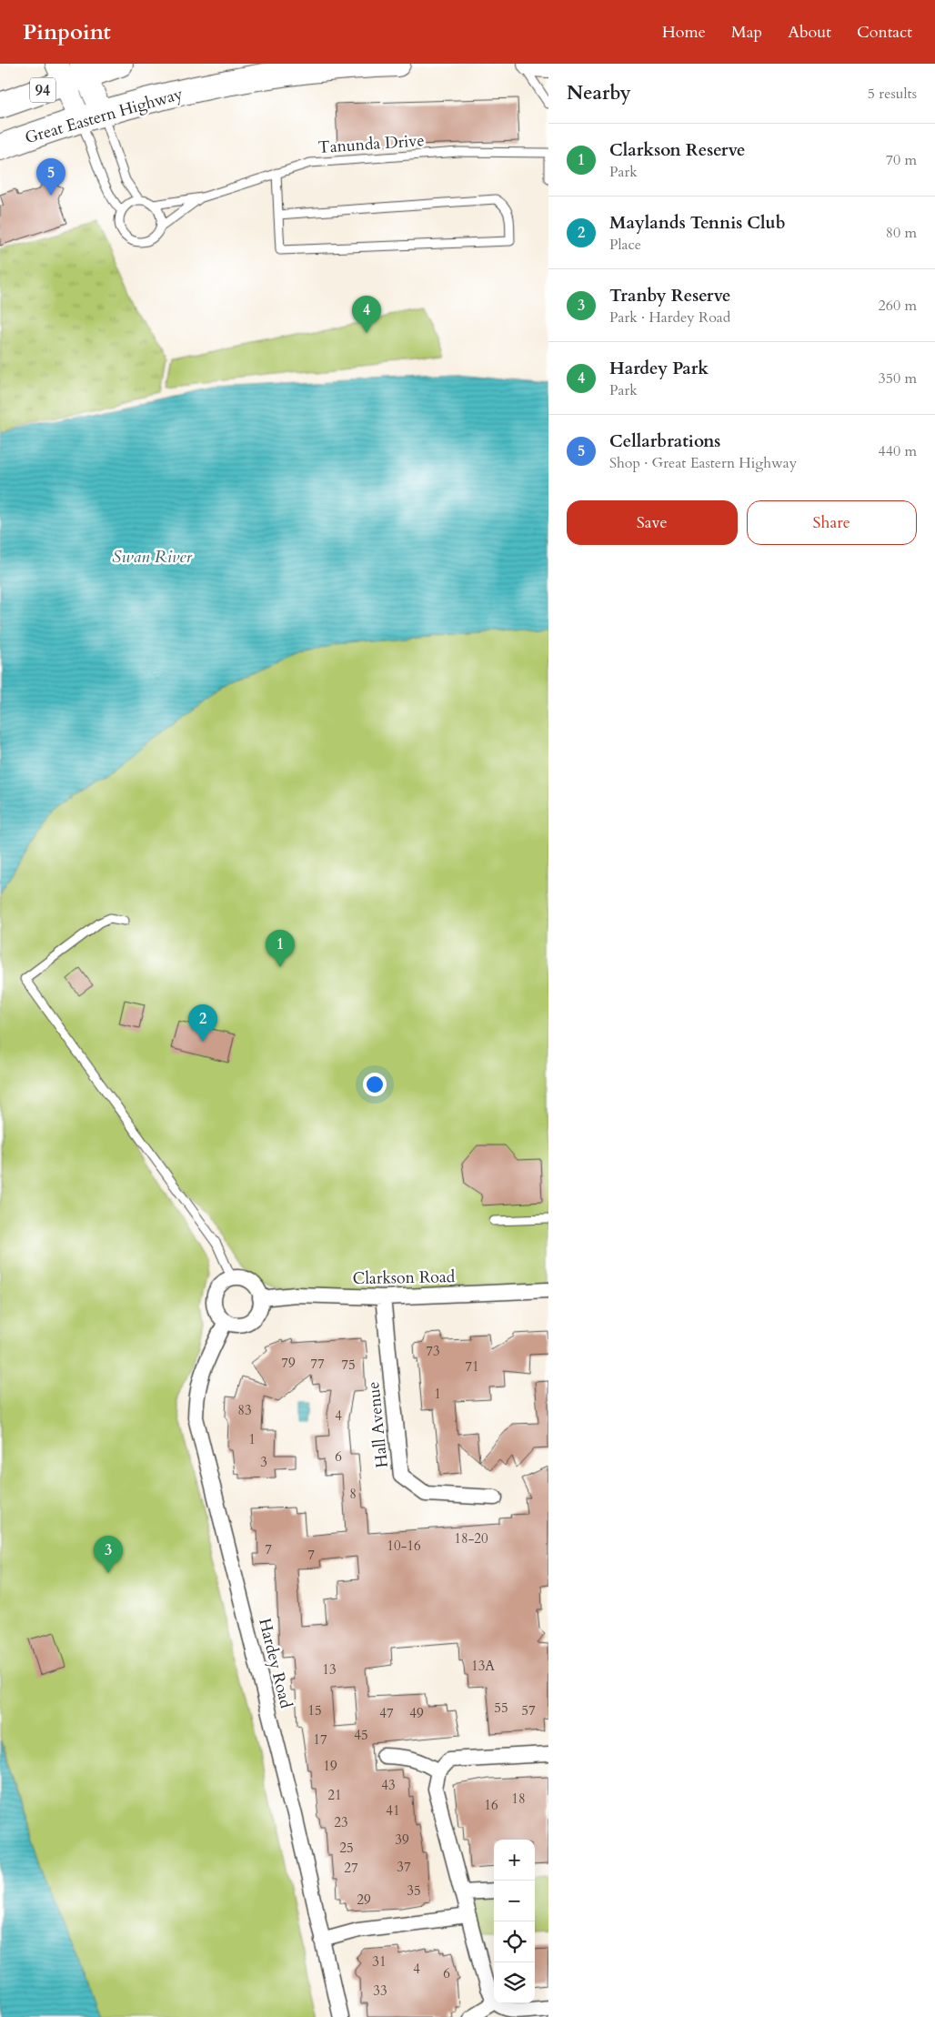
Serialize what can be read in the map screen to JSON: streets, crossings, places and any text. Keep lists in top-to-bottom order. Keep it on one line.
{"streets":{"highway":["94","Great Eastern Highway"],"street":["Clarkson Road","Hall Avenue","Hardey Road"],"lane":["Tanunda Drive"]},"crossings":[["Clarkson Road","Hall Avenue"],["Clarkson Road","Hardey Road"]],"water":["Swan River"],"house_numbers":["73","79","77","75","71","1","83","4","1","6","3","8","18-20","10-16","7","7","13A","13","55","15","57","47","49","45","17","19","43","21","18","16","41","23","39","25","37","27","35","29","31","4","6","33"],"page":{"header":"Pinpoint","nav":["Home","Map","About","Contact"],"heading":["Nearby","5 results"],"list":[{"mark":"1","name":"Clarkson Reserve","note":"Park","value":"70 m"},{"mark":"2","name":"Maylands Tennis Club","note":"Place","value":"80 m"},{"mark":"3","name":"Tranby Reserve","note":"Park · Hardey Road","value":"260 m"},{"mark":"4","name":"Hardey Park","note":"Park","value":"350 m"},{"mark":"5","name":"Cellarbrations","note":"Shop · Great Eastern Highway","value":"440 m"}],"pins":["5","4","1","2","3"],"buttons":["Save","Share"],"map_buttons":["+","−"]}}
